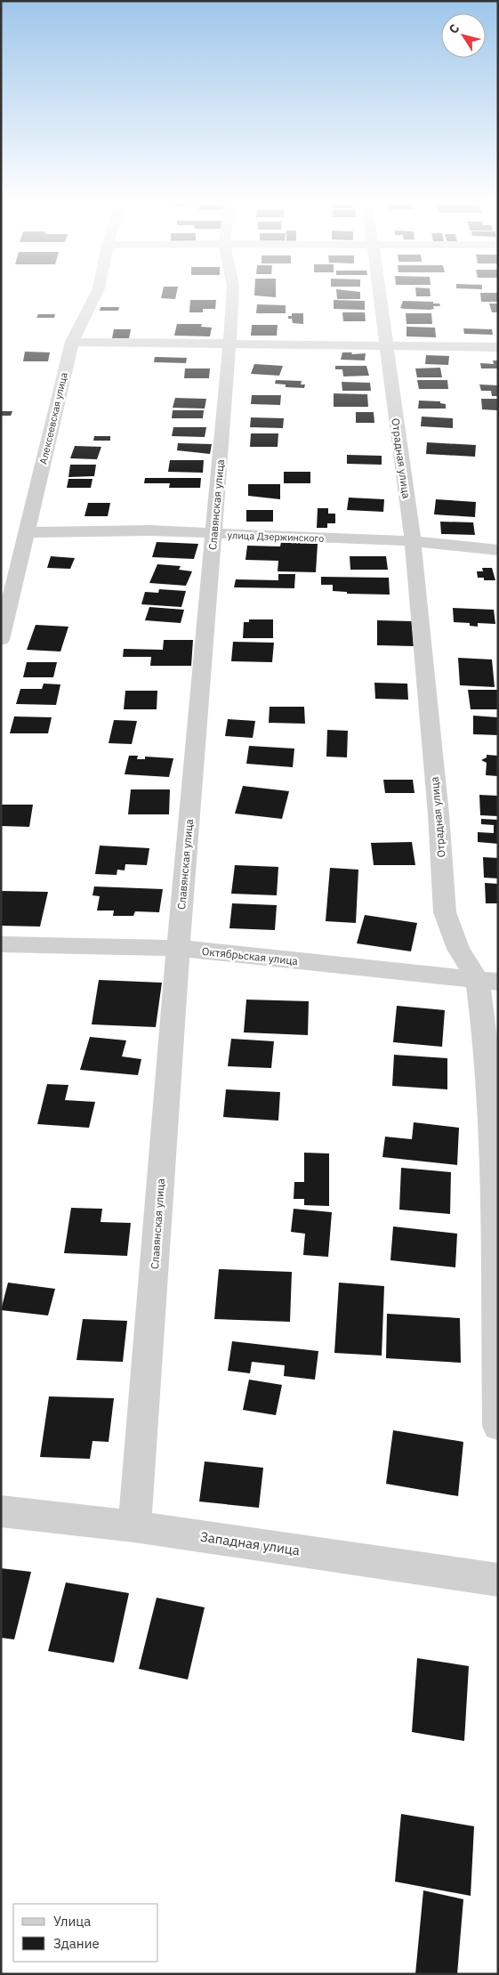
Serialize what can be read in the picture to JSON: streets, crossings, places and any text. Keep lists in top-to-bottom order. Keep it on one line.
{"streets":{"street":["Алексеевская улица","Отрадная улица","Славянская улица","улица Дзержинского","Октябрьская улица","Западная улица"]},"crossings":[["Алексеевская улица","улица Дзержинского"],["Отрадная улица","улица Дзержинского"],["Отрадная улица","Октябрьская улица"],["Славянская улица","улица Дзержинского"],["Славянская улица","Октябрьская улица"],["Славянская улица","Западная улица"]],"legend":["Улица","Здание"],"north":"top left"}
